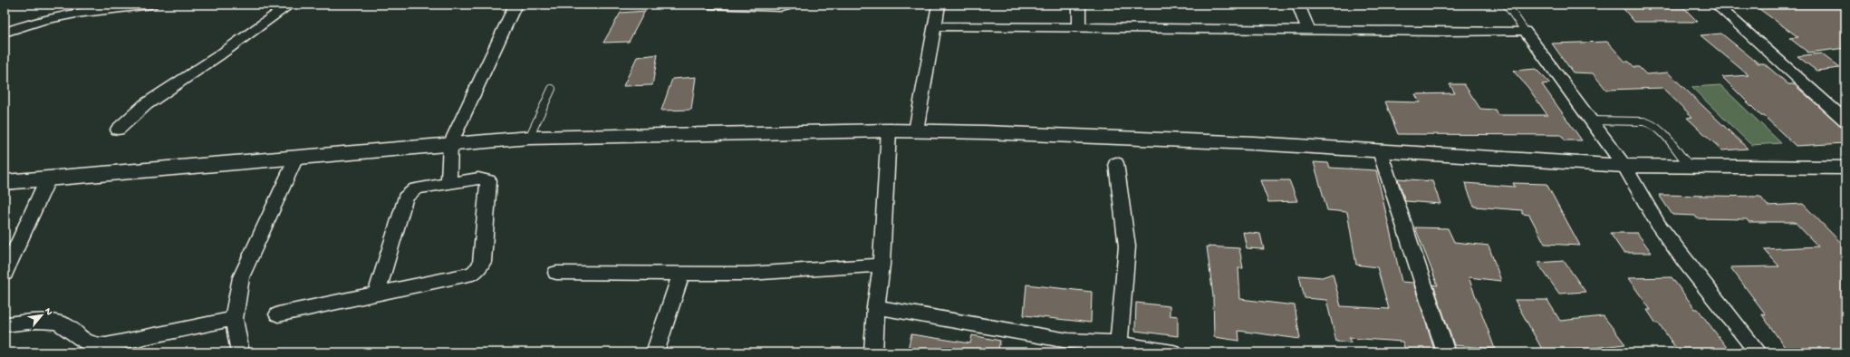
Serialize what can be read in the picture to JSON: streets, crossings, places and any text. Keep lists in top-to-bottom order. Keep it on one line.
{"north":"top right"}
